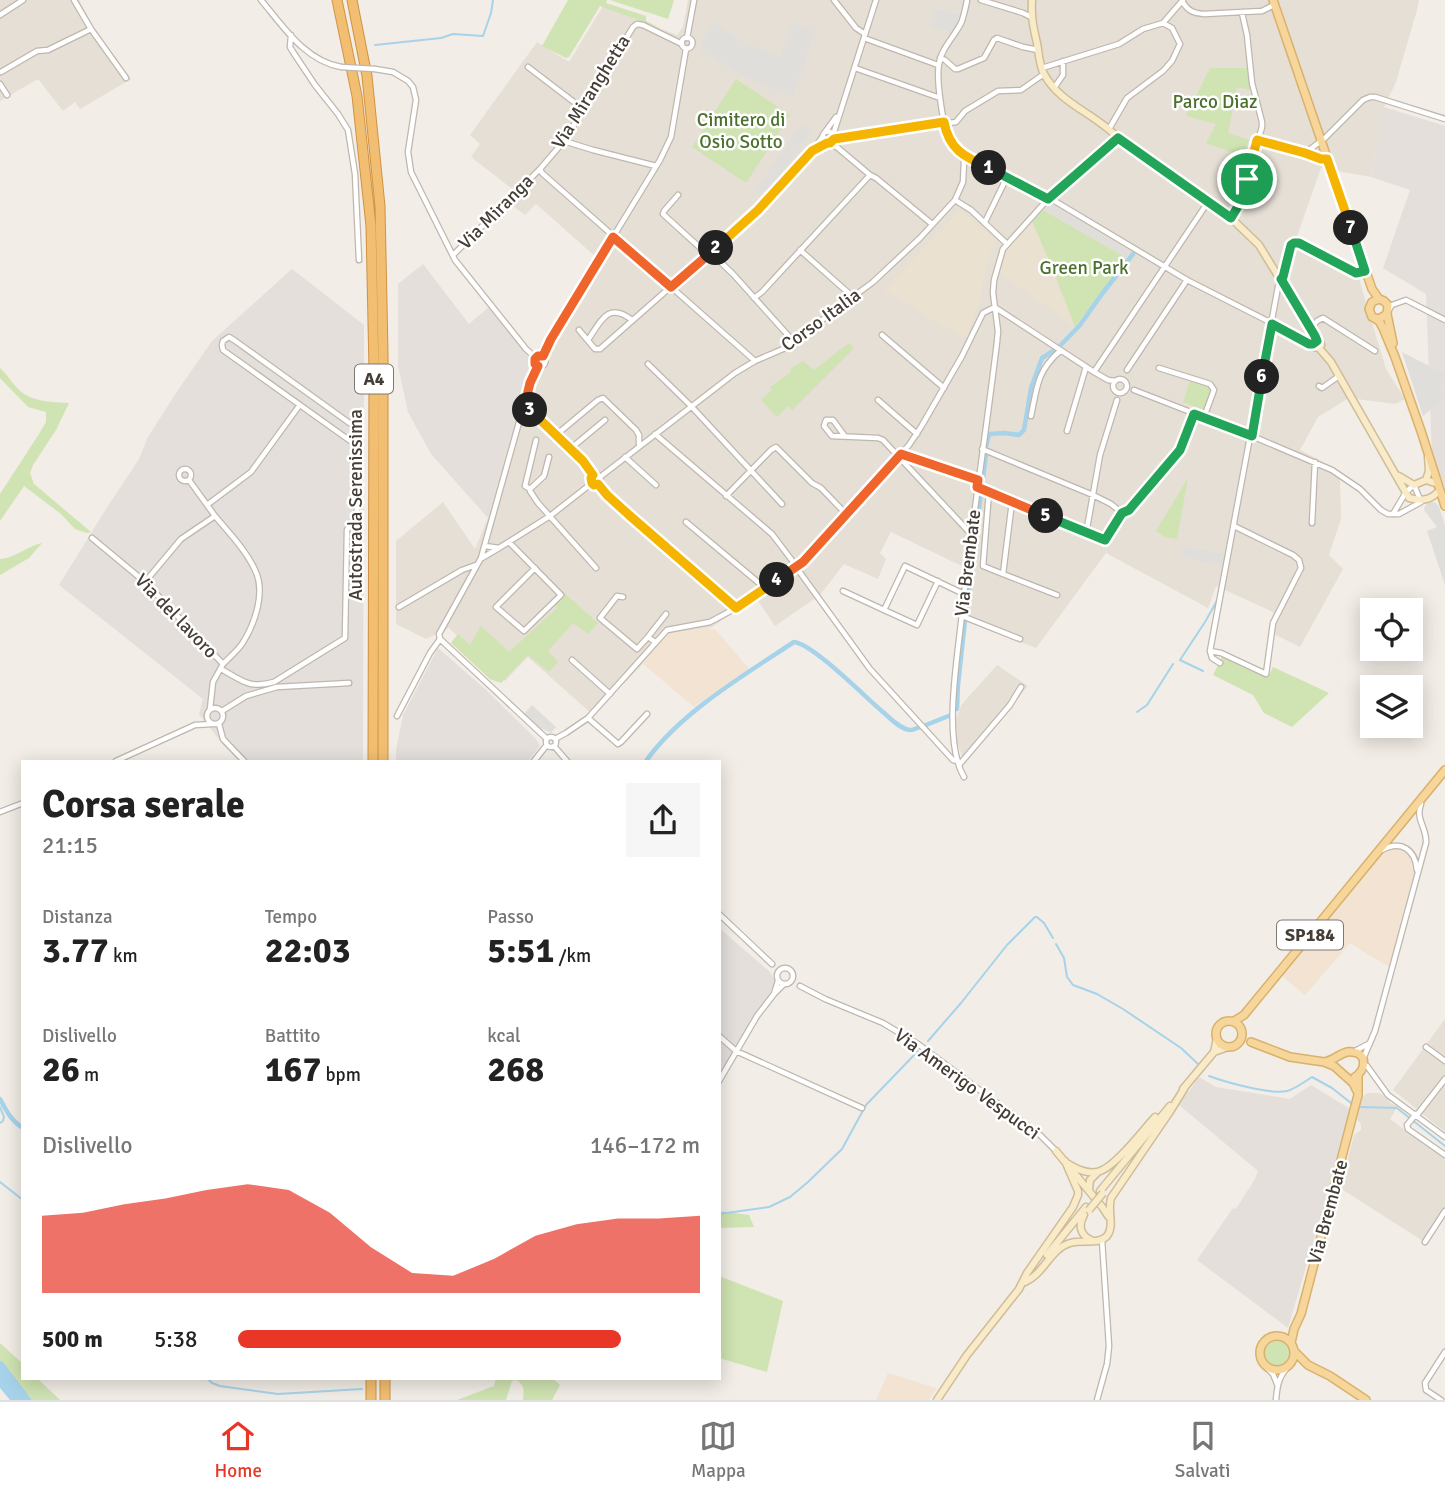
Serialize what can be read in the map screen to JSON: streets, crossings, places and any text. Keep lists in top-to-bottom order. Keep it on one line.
{"streets":{"highway":["A4","Autostrada Serenissima"],"main road":["Via Brembate","SP184"],"street":["Via Miranghetta","Via Miranga","Corso Italia","Via del lavoro","Via Amerigo Vespucci"]},"crossings":[["Via Miranghetta","Via Miranga"],["Via Miranga","Corso Italia"]],"parks":["Parco Diaz","Cimitero di Osio Sotto","Green Park"],"page":{"pins":["1","7","2","6","3","5","4"],"heading":["Corsa serale","21:15"],"stats":[["Distanza","3.77 km"],["Tempo","22:03"],["Passo","5:51 /km"],["Dislivello","26 m"],["Battito","167 bpm"],["kcal","268"]],"chart":["Dislivello","146–172 m"],"list":[{"name":"500 m","note":"5:38"}],"tabs":["Home","Mappa","Salvati"]}}
